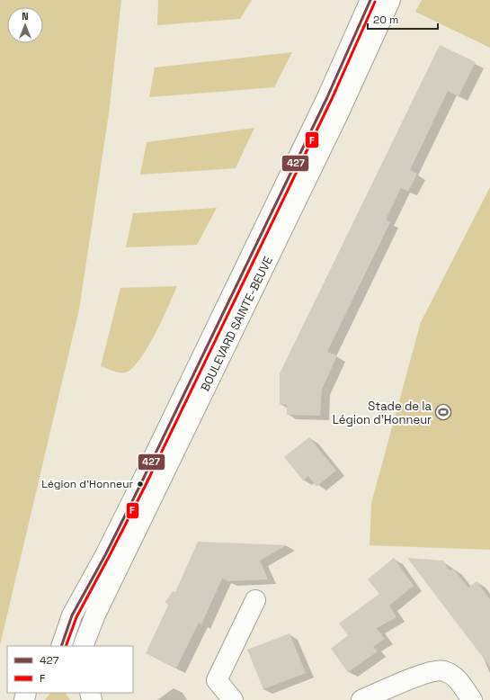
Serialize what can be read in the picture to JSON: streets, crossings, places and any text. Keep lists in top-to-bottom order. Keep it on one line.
{"streets":{"main road":["BOULEVARD SAINTE-BEUVE"]},"places":{"sports":["Stade de la Légion d'Honneur"],"other":["Légion d'Honneur"]},"lines":["transit line 427","transit line F"],"legend":["427","F"],"scale_bar":"20 m","north":"top"}
